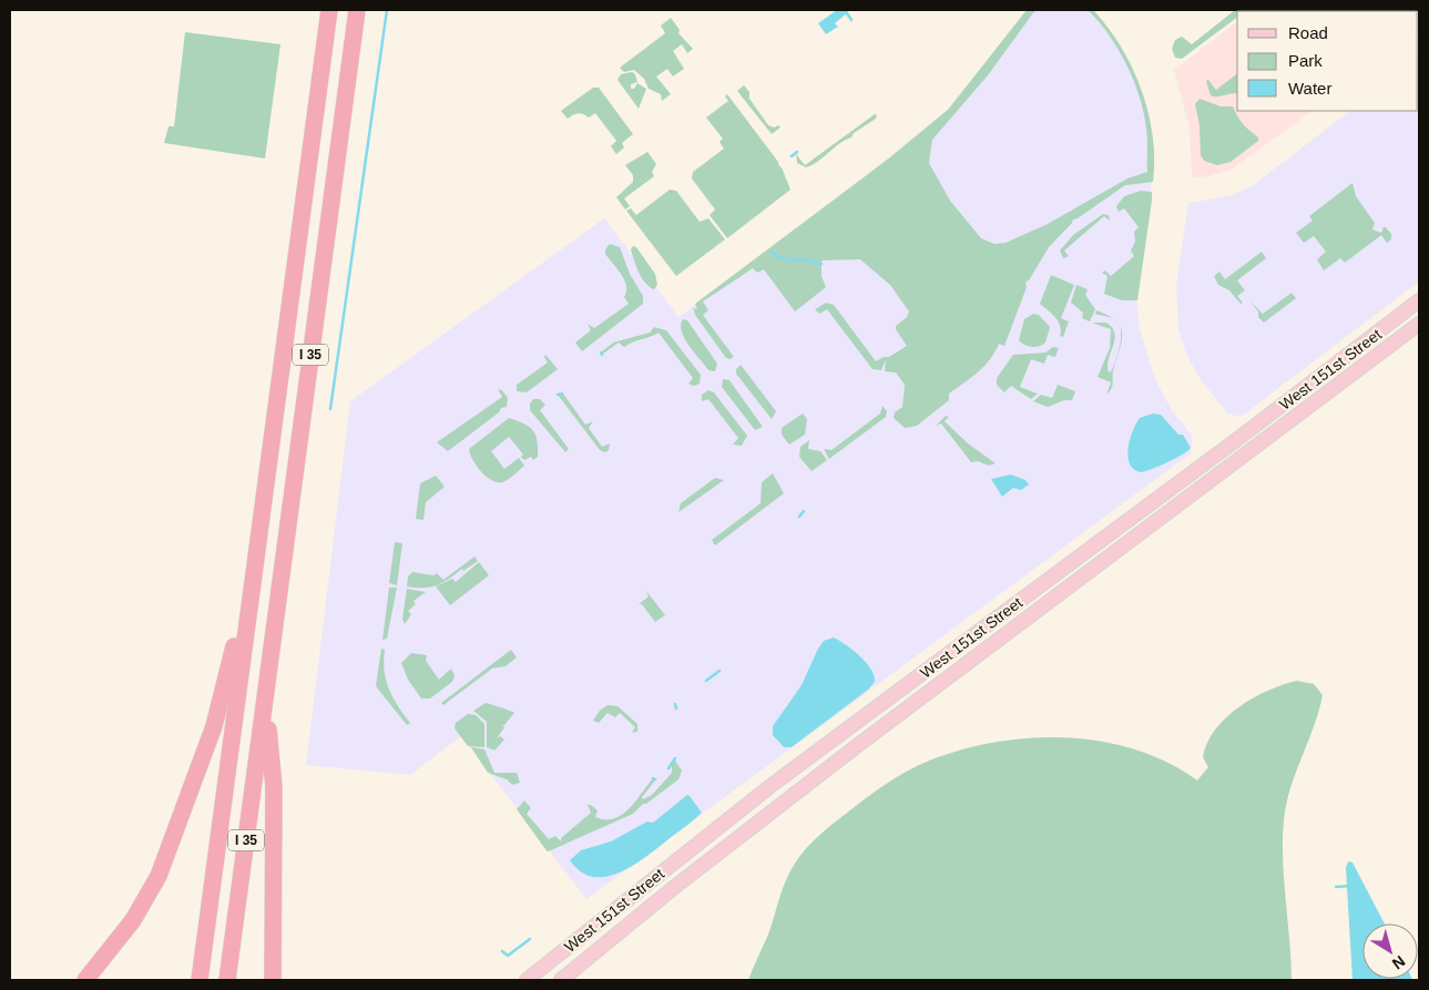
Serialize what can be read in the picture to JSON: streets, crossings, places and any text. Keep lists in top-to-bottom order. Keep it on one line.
{"streets":{"highway":["I 35"],"main road":["West 151st Street"]},"legend":["Road","Park","Water"],"north":"bottom right"}
